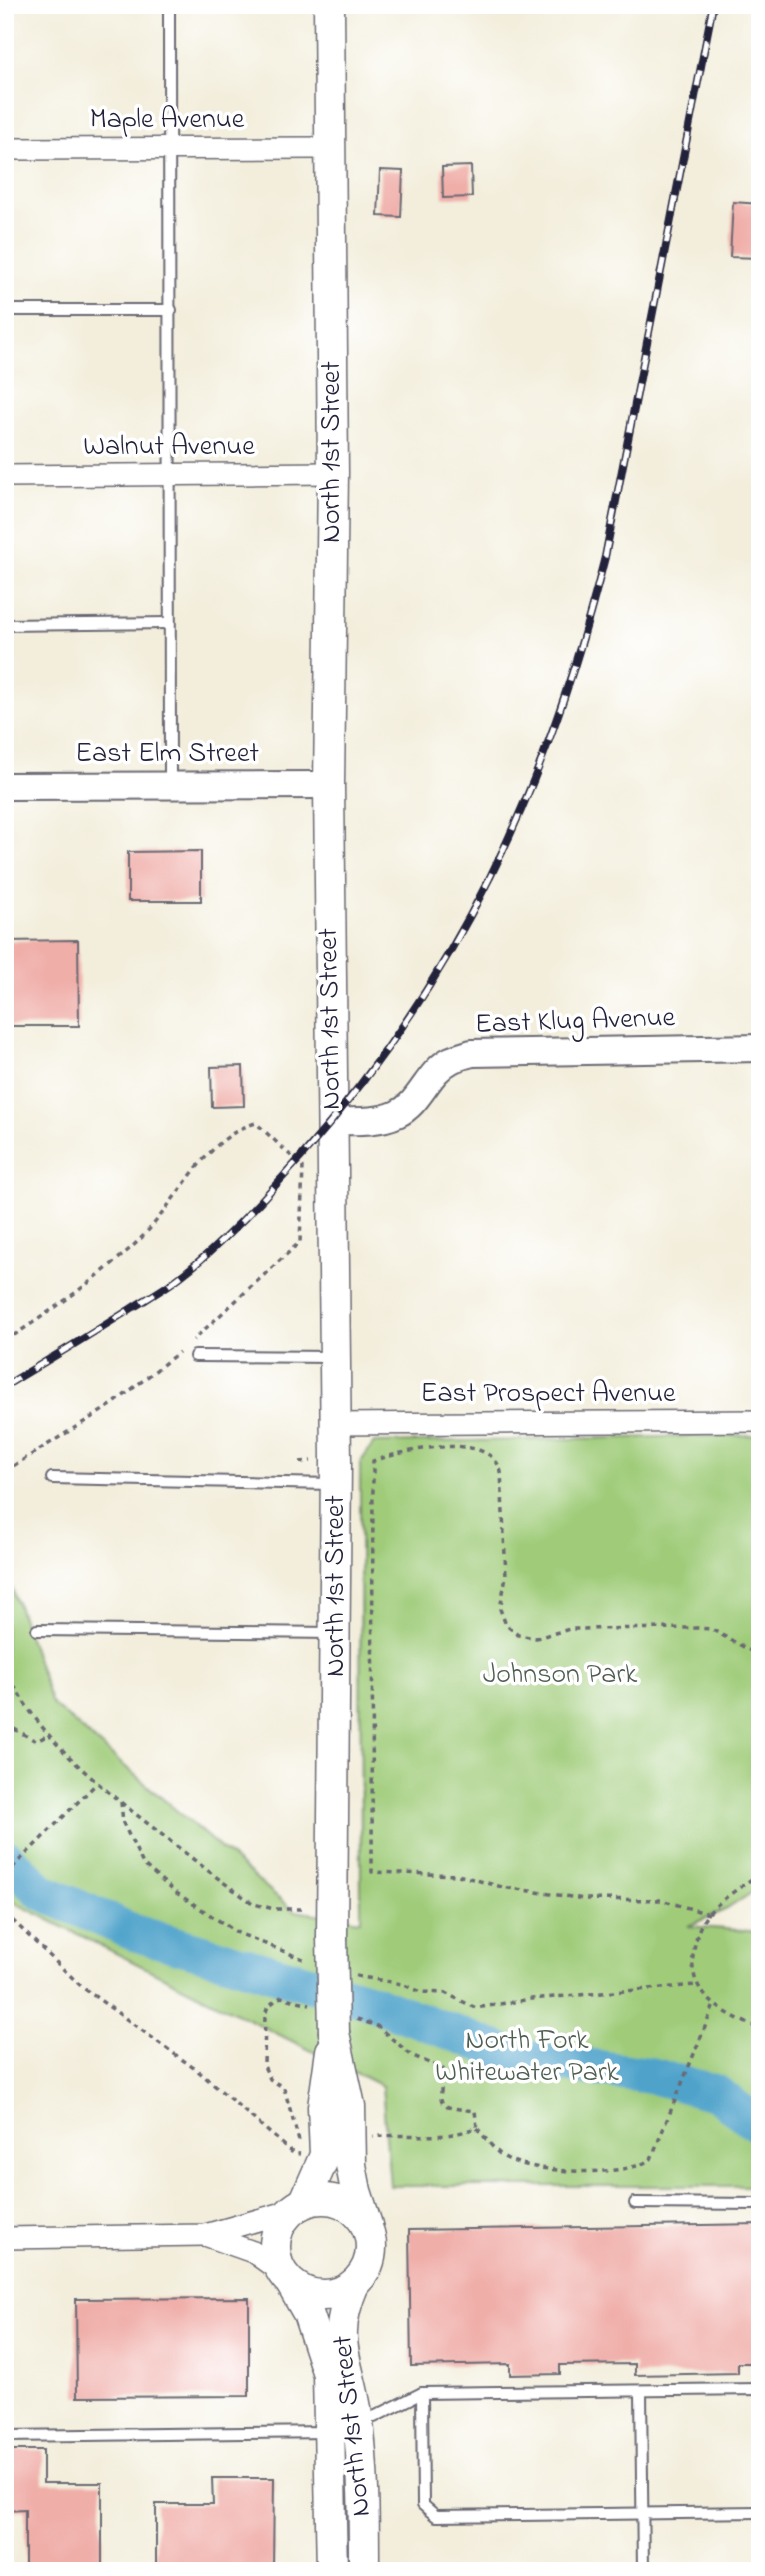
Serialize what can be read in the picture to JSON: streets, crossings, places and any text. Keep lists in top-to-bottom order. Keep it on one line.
{"streets":{"main road":["North 1st Street"],"street":["Maple Avenue","Walnut Avenue","East Elm Street","East Klug Avenue","East Prospect Avenue"]},"crossings":[["Maple Avenue","North 1st Street"],["Walnut Avenue","North 1st Street"],["North 1st Street","East Elm Street"],["North 1st Street","East Klug Avenue"],["North 1st Street","East Prospect Avenue"]],"parks":["Johnson Park","North Fork Whitewater Park"]}
